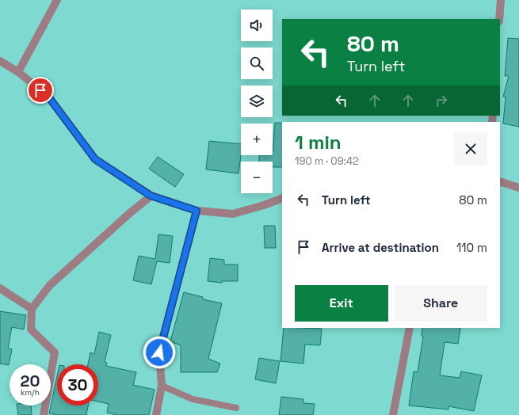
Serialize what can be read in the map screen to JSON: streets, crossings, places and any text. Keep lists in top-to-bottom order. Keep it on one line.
{"page":{"map_buttons":["+","−"],"turn":["80 m","Turn left"],"heading":["1 min","190 m · 09:42"],"list":[{"name":"Turn left","value":"80 m"},{"name":"Arrive at destination","value":"110 m"}],"buttons":["Exit","Share"],"speed":"20 km/h","limit":"30"}}
